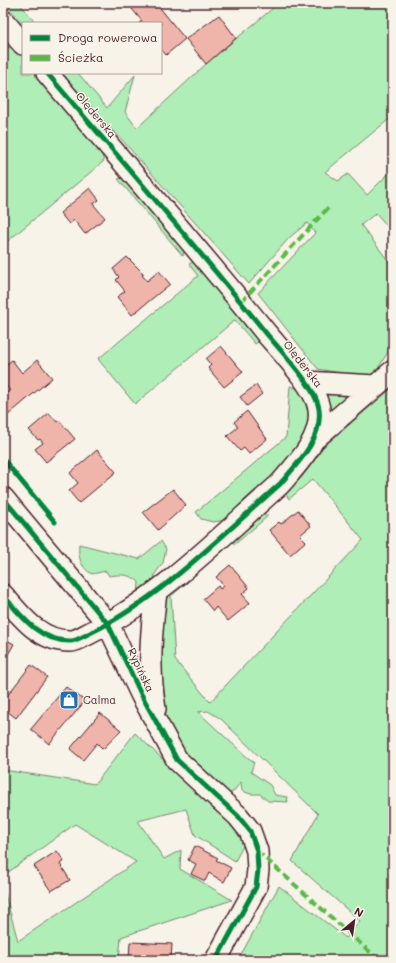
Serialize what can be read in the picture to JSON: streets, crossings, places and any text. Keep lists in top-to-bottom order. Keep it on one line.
{"streets":{"street":["Olęderska","Rypińska"]},"crossings":[["Olęderska","Rypińska"]],"places":{"shop":["Calma"]},"legend":["Droga rowerowa","Ścieżka"],"north":"top right"}
